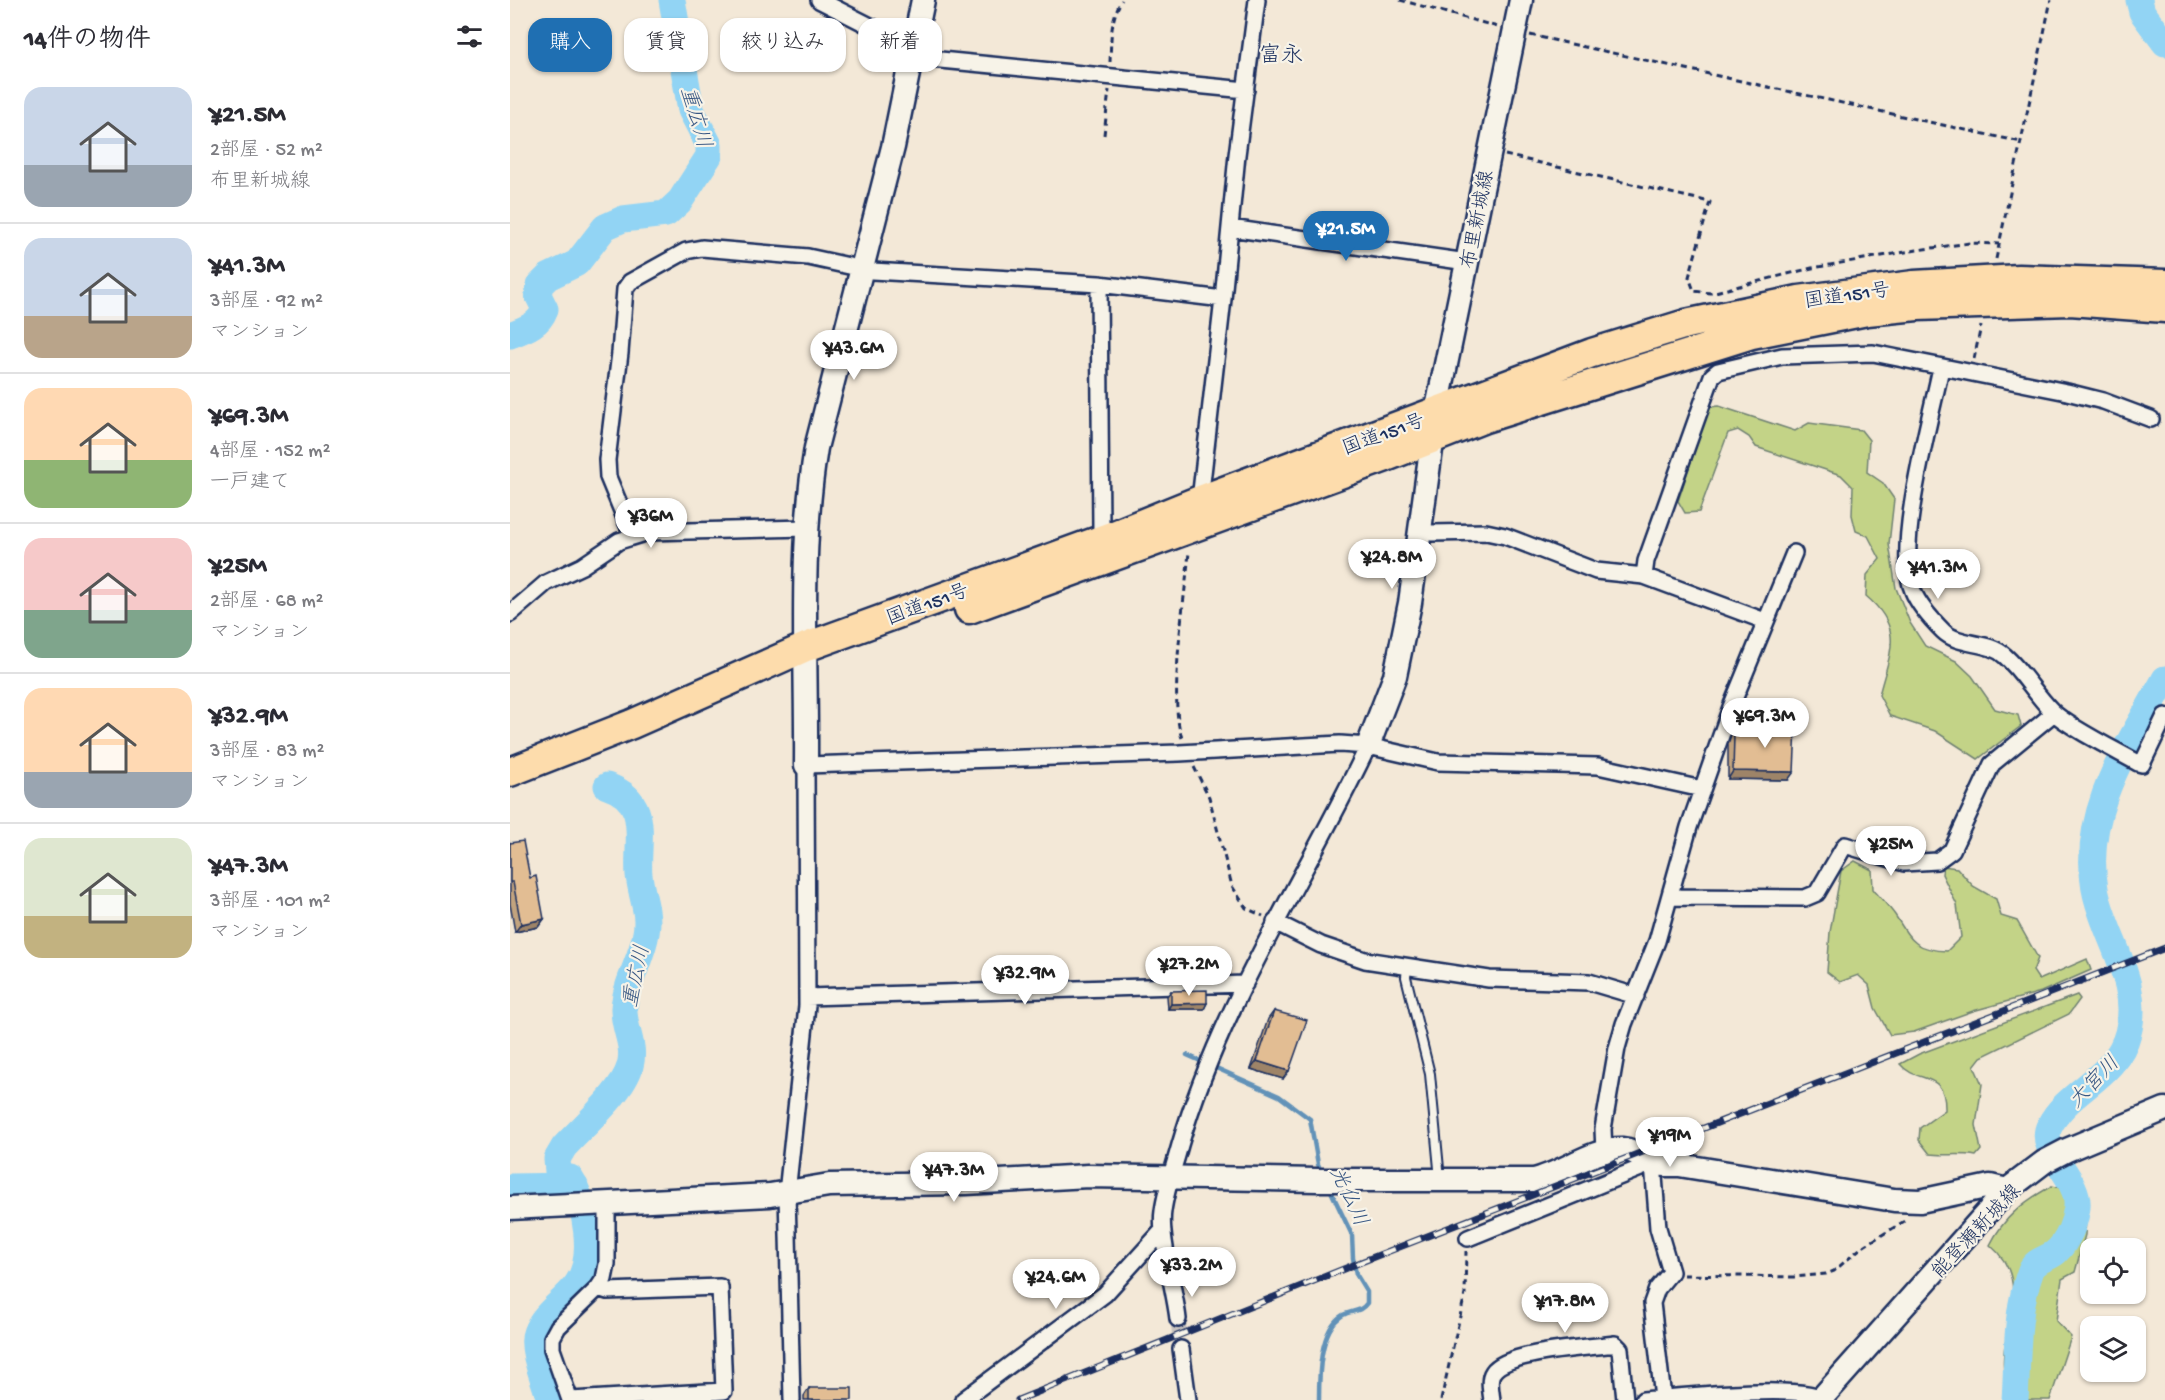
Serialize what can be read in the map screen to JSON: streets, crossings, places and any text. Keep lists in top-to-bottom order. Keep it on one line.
{"streets":{"highway":["国道151号"],"street":["布里新城線","能登瀬新城線"]},"crossings":[["布里新城線","国道151号"]],"districts":["富永"],"water":["重広川","大宮川","光仏川"],"page":{"heading":"14件の物件","chip":["購入","賃貸","絞り込み","新着"],"list":[{"name":"¥21.5M","note":"2部屋 · 52 m² · 布里新城線"},{"name":"¥41.3M","note":"3部屋 · 92 m² · マンション"},{"name":"¥69.3M","note":"4部屋 · 152 m² · 一戸建て"},{"name":"¥25M","note":"2部屋 · 68 m² · マンション"},{"name":"¥32.9M","note":"3部屋 · 83 m² · マンション"},{"name":"¥47.3M","note":"3部屋 · 101 m² · マンション"}],"price":["¥21.5M","¥43.6M","¥36M","¥24.8M","¥41.3M","¥69.3M","¥25M","¥27.2M","¥32.9M","¥19M","¥47.3M","¥33.2M","¥24.6M","¥17.8M"]}}
